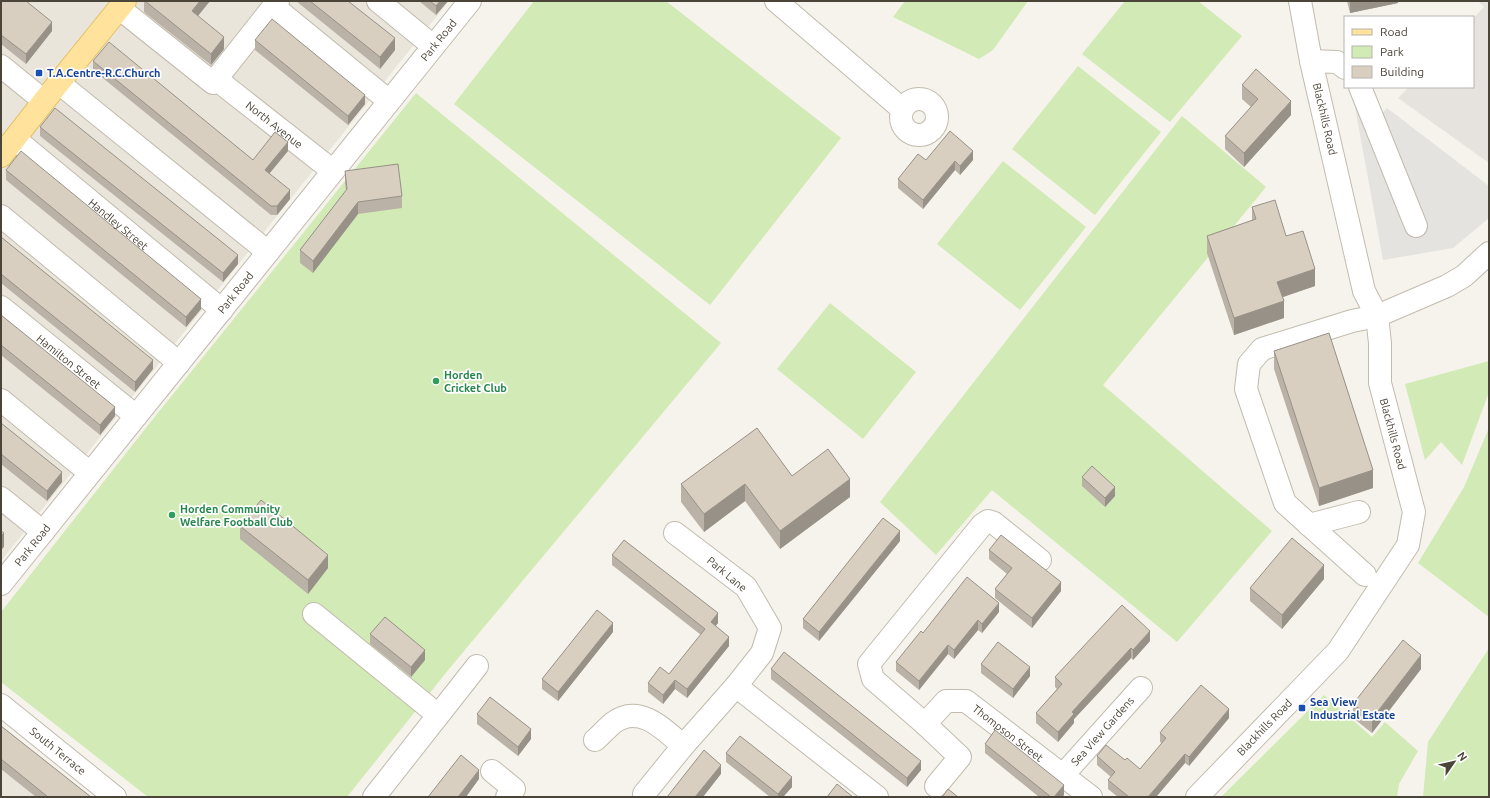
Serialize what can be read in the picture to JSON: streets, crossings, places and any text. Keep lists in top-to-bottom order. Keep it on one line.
{"streets":{"street":["Park Road","Blackhills Road","North Avenue","Handley Street","Hamilton Street","Park Lane","Sea View Gardens","Thompson Street","South Terrace"]},"crossings":[["Park Road","North Avenue"],["Park Road","Handley Street"],["Park Road","Hamilton Street"],["Sea View Gardens","Thompson Street"]],"places":{"transit":["T.A.Centre-R.C.Church","Sea View Industrial Estate"],"other":["Horden Cricket Club","Horden Community Welfare Football Club"]},"legend":["Road","Park","Building"],"north":"top right"}
